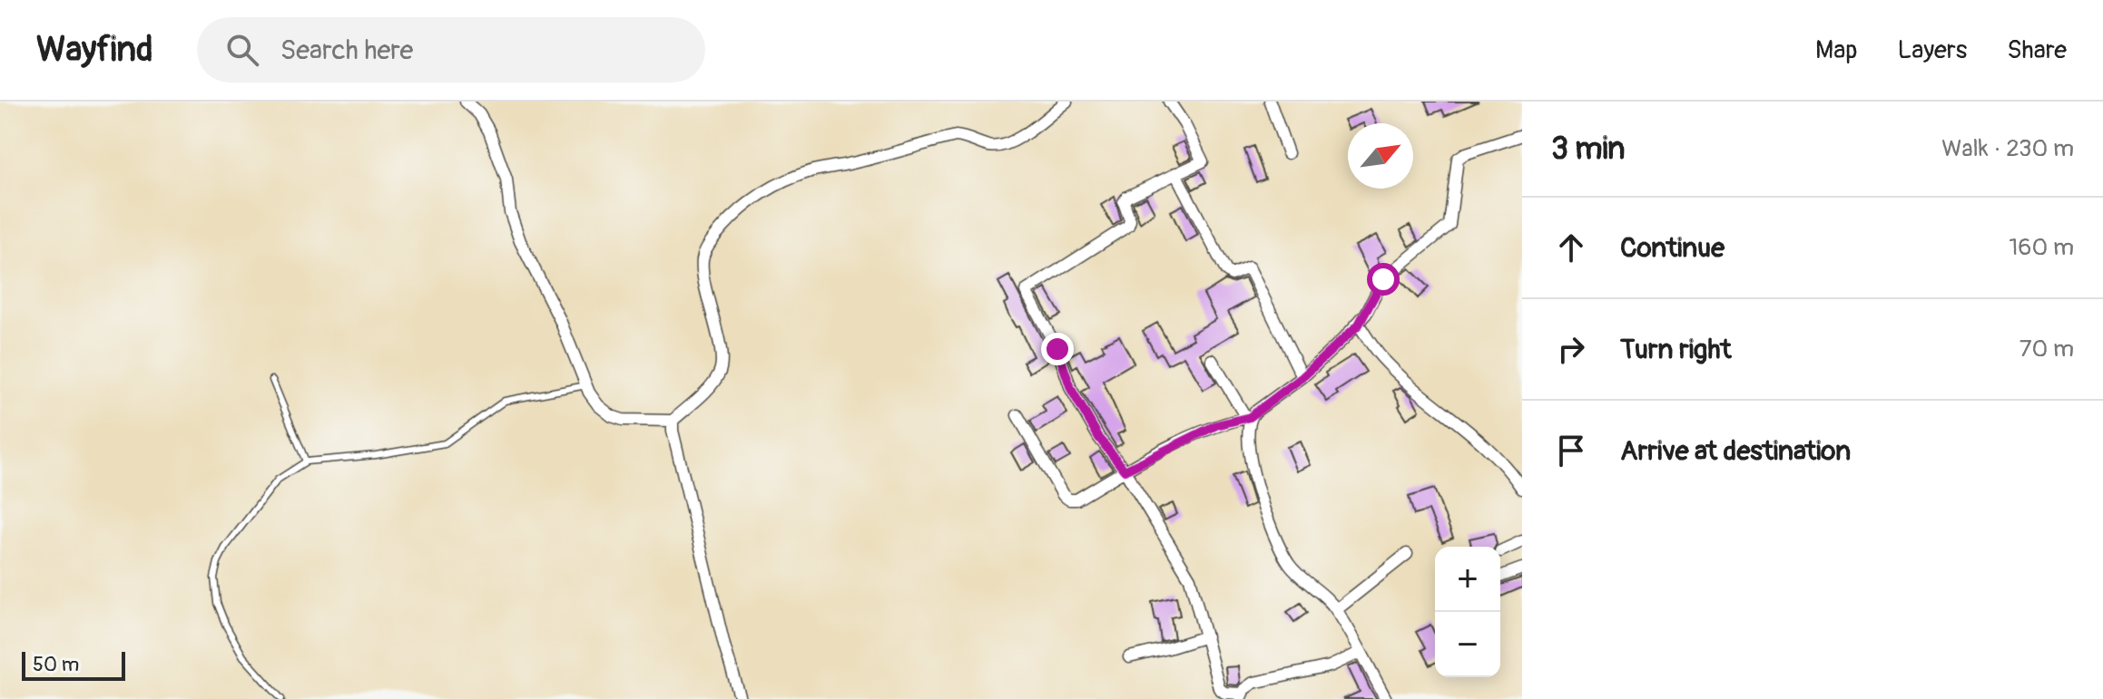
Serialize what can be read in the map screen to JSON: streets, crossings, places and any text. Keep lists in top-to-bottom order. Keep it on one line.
{"scale_bar":"50 m","north":"top right","page":{"header":"Wayfind","search":"Search here","nav":["Map","Layers","Share"],"heading":["3 min","Walk · 230 m"],"list":[["Continue","160 m"],["Turn right","70 m"],"Arrive at destination"],"map_buttons":["+","−"],"scale":"50 m"}}
